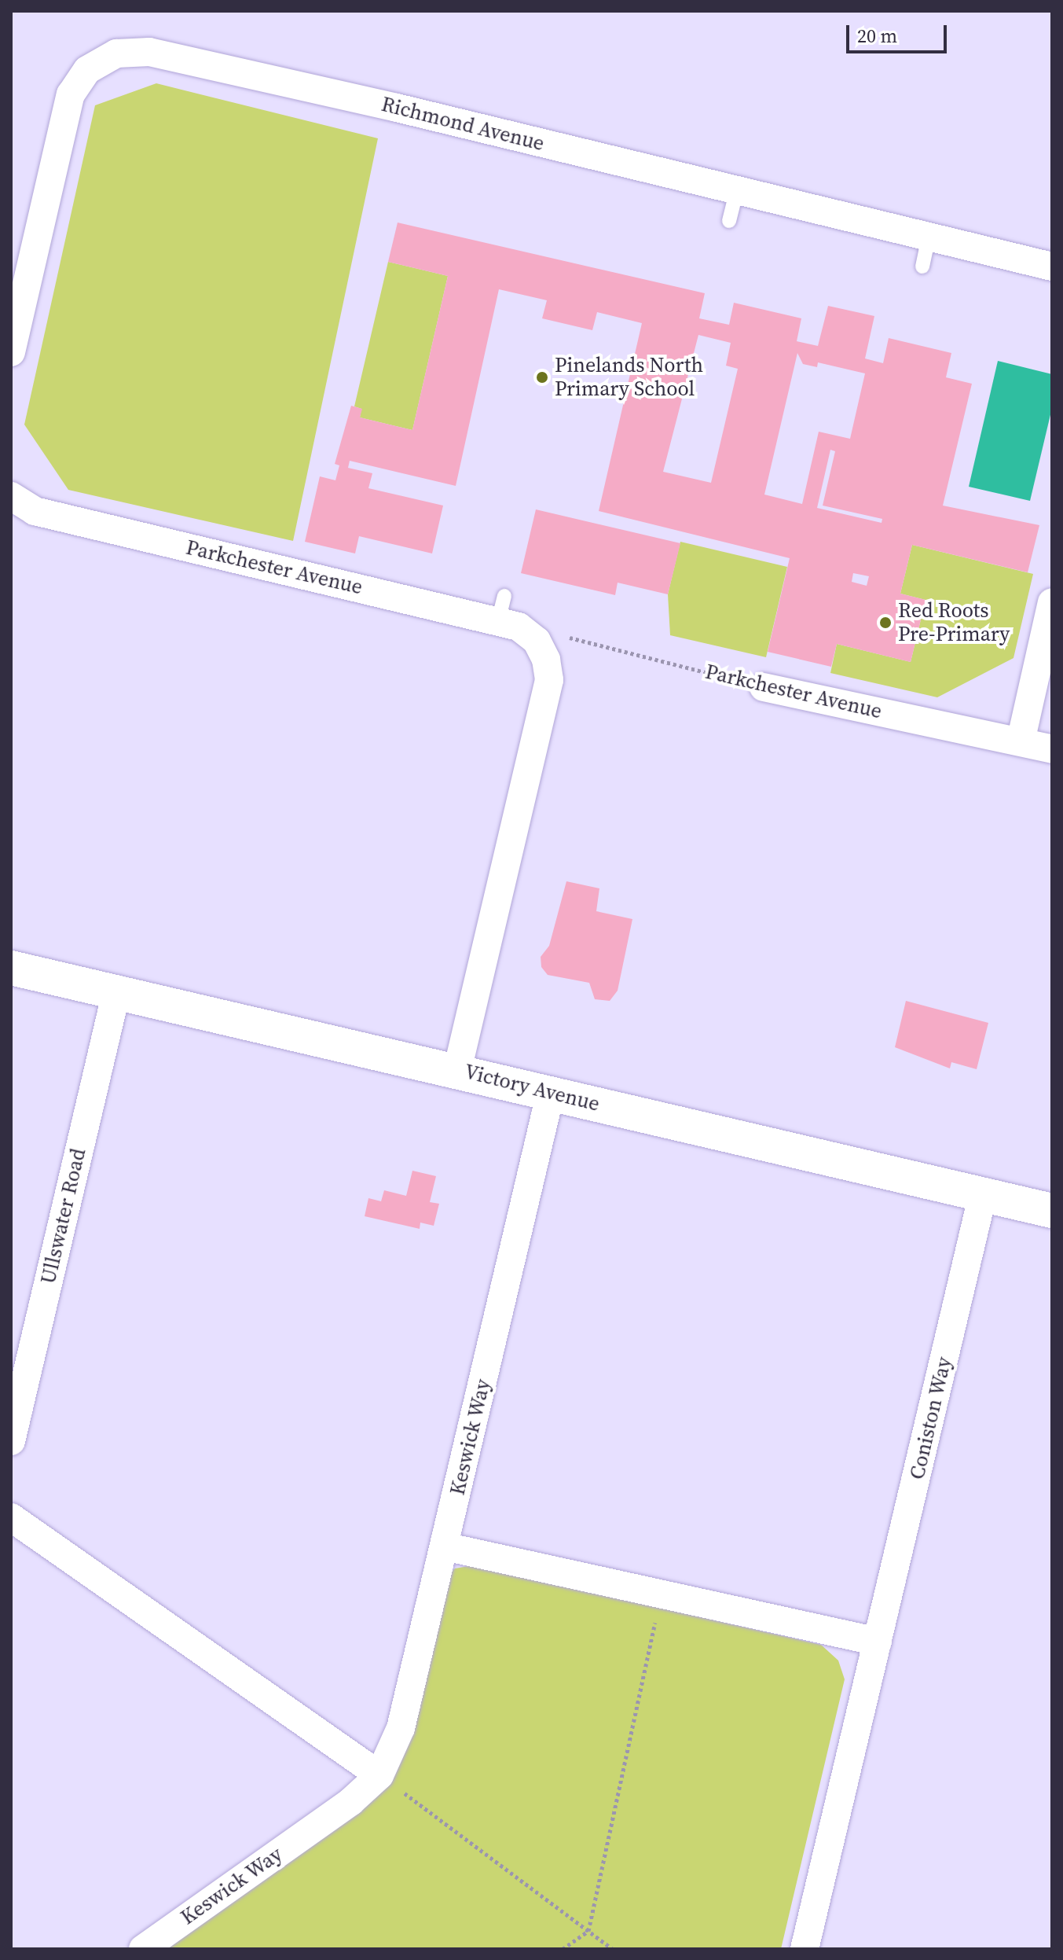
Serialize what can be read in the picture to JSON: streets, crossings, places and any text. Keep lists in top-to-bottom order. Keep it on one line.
{"streets":{"street":["Richmond Avenue","Parkchester Avenue","Victory Avenue","Ullswater Road","Coniston Way","Keswick Way"]},"crossings":[["Victory Avenue","Ullswater Road"],["Victory Avenue","Coniston Way"],["Victory Avenue","Keswick Way"]],"places":["Pinelands North Primary School","Red Roots Pre-Primary"],"scale_bar":"20 m"}
